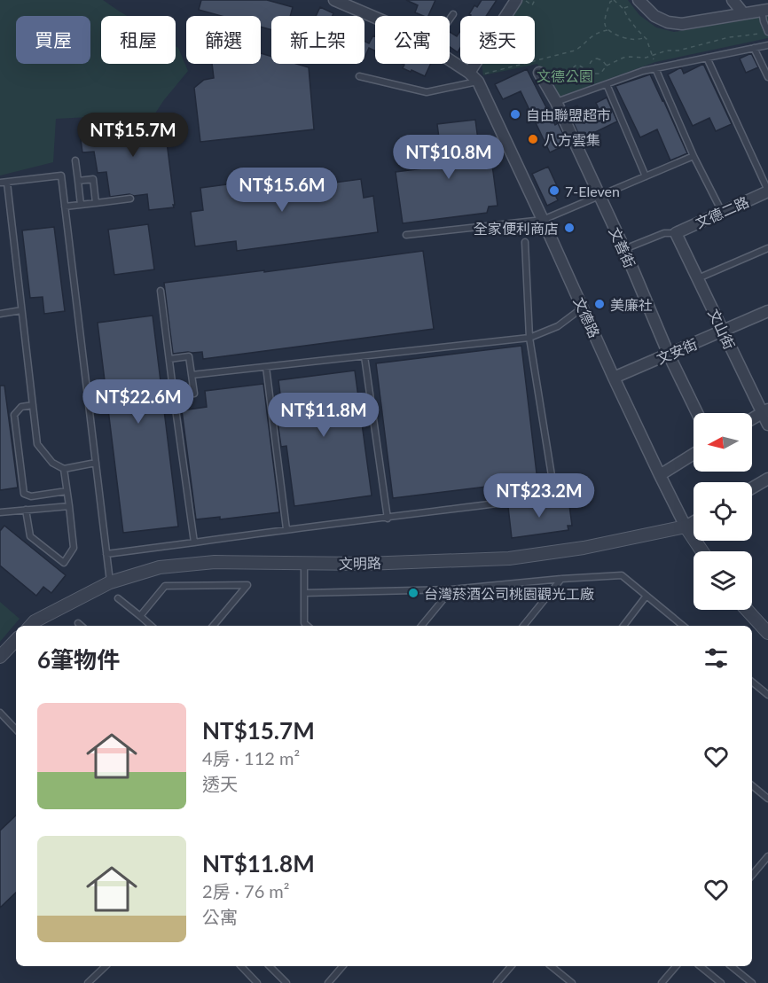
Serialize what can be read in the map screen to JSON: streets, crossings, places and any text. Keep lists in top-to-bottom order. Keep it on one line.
{"streets":{"street":["文德二路","文善街","文德路","文山街","文安街","文明路"]},"crossings":[["文德二路","文山街"],["文善街","文安街"],["文德路","文安街"],["文德路","文明路"],["文山街","文安街"]],"parks":["文德公園"],"places":["自由聯盟超市","八方雲集","7-Eleven","全家便利商店","美廉社","台灣菸酒公司桃園觀光工廠"],"north":"left","page":{"chip":["買屋","租屋","篩選","新上架","公寓","透天"],"price":["NT$15.7M","NT$10.8M","NT$15.6M","NT$22.6M","NT$11.8M","NT$23.2M"],"heading":"6筆物件","list":[{"name":"NT$15.7M","note":"4房 · 112 m² · 透天"},{"name":"NT$11.8M","note":"2房 · 76 m² · 公寓"}]}}
